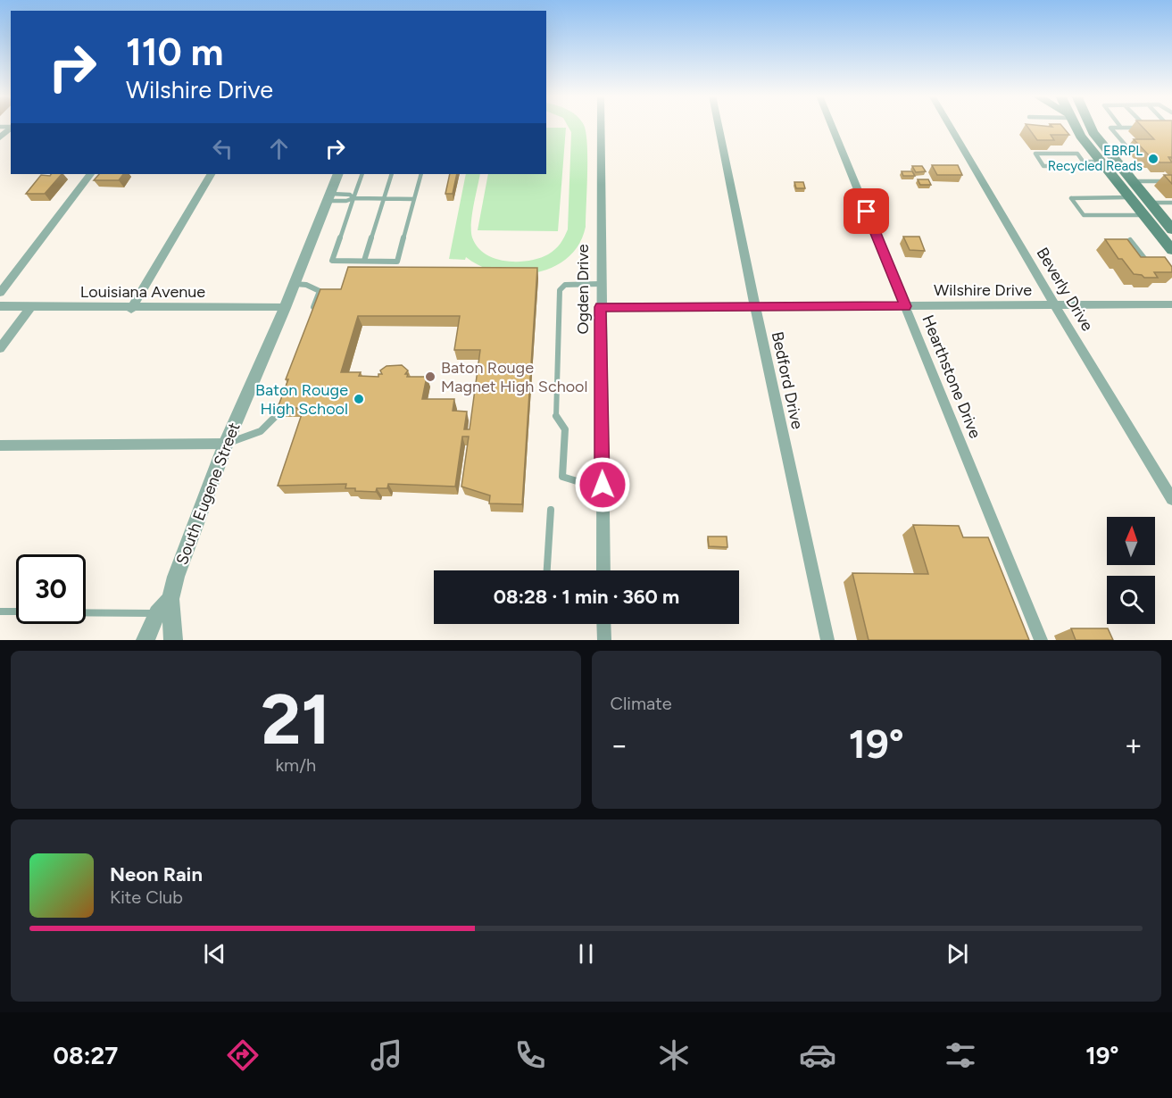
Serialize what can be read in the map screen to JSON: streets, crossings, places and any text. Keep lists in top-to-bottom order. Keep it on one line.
{"streets":{"street":["Ogden Drive","Beverly Drive","Wilshire Drive","Louisiana Avenue","Hearthstone Drive","Bedford Drive","South Eugene Street"]},"crossings":[["Ogden Drive","Wilshire Drive"],["Beverly Drive","Wilshire Drive"],["Wilshire Drive","Hearthstone Drive"],["Wilshire Drive","Bedford Drive"],["Louisiana Avenue","South Eugene Street"]],"places":["EBRPL Recycled Reads","Baton Rouge Magnet High School","Baton Rouge High School"],"north":"top","page":{"turn":["110 m","Wilshire Drive"],"limit":"30","trip":"08:28 · 1 min · 360 m","tile":[["21","km/h"],"Climate"],"heat":["−","19°","+"],"song":["Neon Rain","Kite Club"],"tabs":["08:27","19°"]}}
